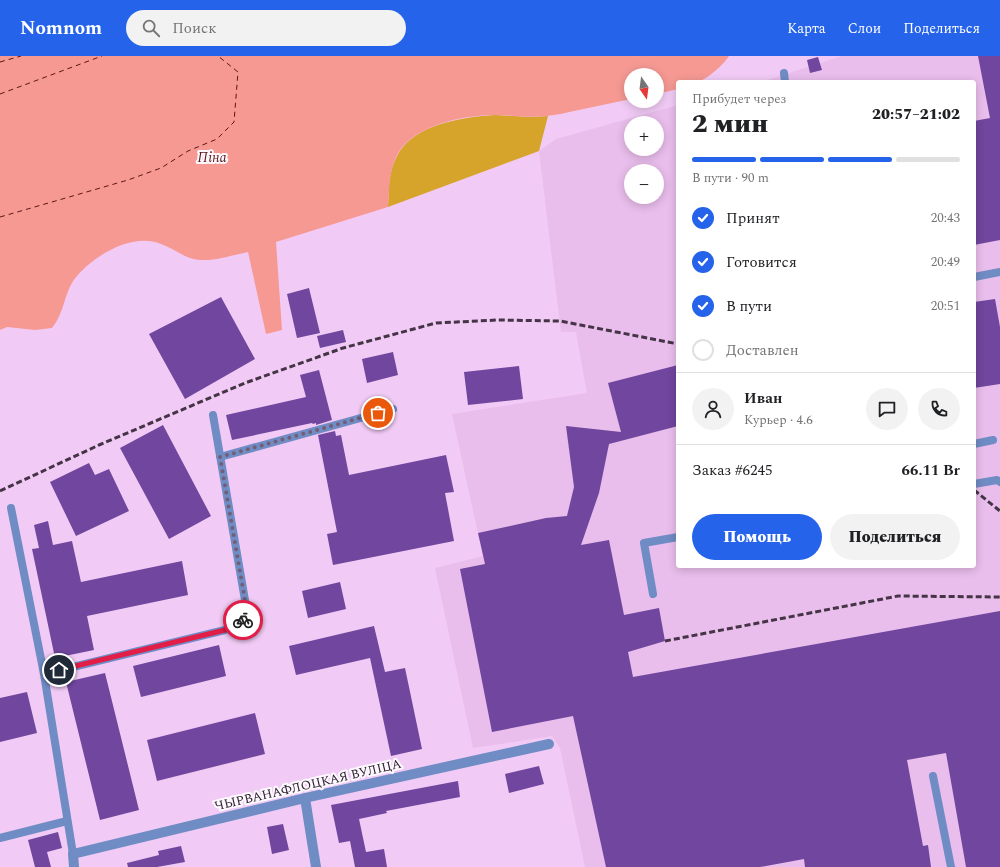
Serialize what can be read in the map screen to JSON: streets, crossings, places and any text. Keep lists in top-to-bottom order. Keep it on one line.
{"streets":{"street":["ЧЫРВАНАФЛОЦКАЯ ВУЛІЦА"]},"water":["Піна"],"north":"bottom","page":{"header":"Nomnom","search":"Поиск","nav":["Карта","Слои","Поделиться"],"map_buttons":["+","−"],"heading":["2 мин","Прибудет через","20:57–21:02"],"panel":["Иван","Курьер · 4.6","Заказ #6245","66.11 Br"],"bar":"В пути · 90 m","list":[["Принят","20:43"],["Готовится","20:49"],["В пути","20:51"],"Доставлен"],"buttons":["Помощь","Поделиться"]}}
